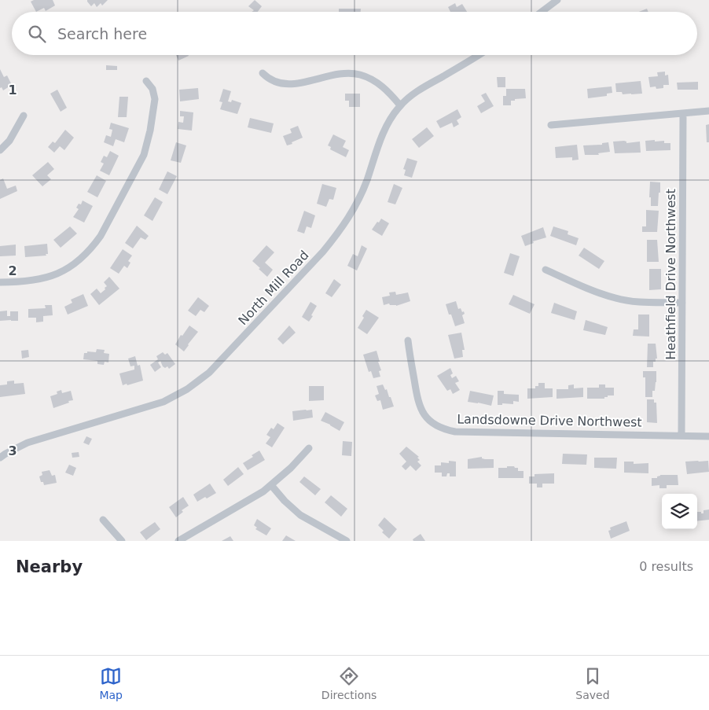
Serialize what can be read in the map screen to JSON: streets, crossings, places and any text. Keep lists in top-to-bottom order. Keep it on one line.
{"streets":{"street":["Heathfield Drive Northwest","North Mill Road","Landsdowne Drive Northwest"]},"crossings":[["Heathfield Drive Northwest","Landsdowne Drive Northwest"]],"page":{"search":"Search here","heading":["Nearby","0 results"],"nav":["Map","Directions","Saved"]},"grid":{"rows":["1","2","3"]}}
